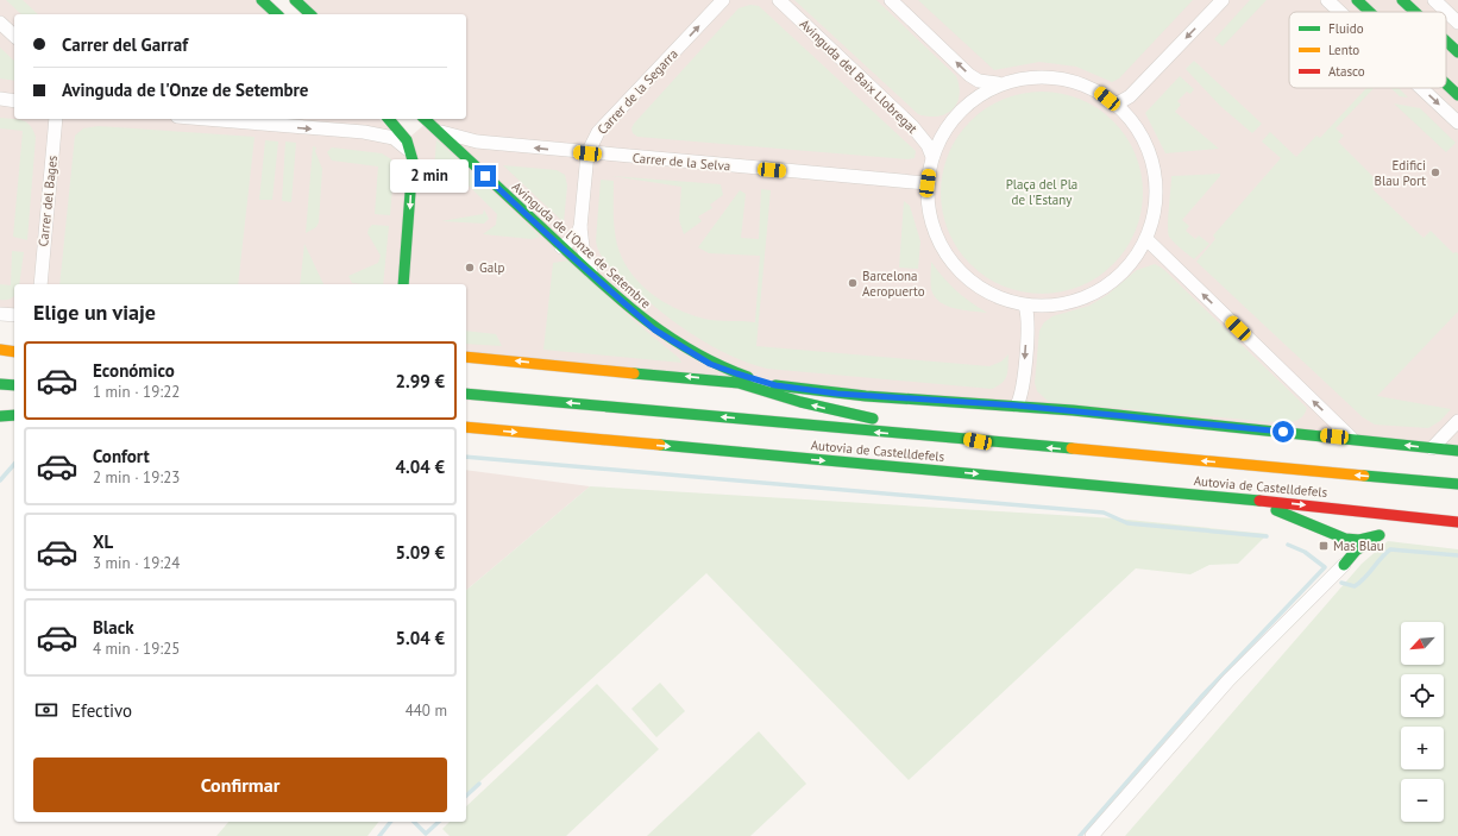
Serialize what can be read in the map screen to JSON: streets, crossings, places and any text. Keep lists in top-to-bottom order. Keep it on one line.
{"streets":{"main road":["Avinguda de l'Onze de Setembre","Autovia de Castelldefels"],"street":["Avinguda del Baix Llobregat","Carrer de la Segarra","Carrer de la Selva","Carrer del Bages"]},"crossings":[["Carrer de la Segarra","Carrer de la Selva"],["Carrer de la Segarra","Avinguda de l'Onze de Setembre"],["Carrer de la Selva","Avinguda de l'Onze de Setembre"]],"one_way":["Carrer de la Segarra"],"parks":["Plaça del Pla de l'Estany"],"places":{"other":["Edifici Blau Port","Galp","Barcelona Aeropuerto"],"transit":["Mas Blau"]},"legend":["Fluido","Lento","Atasco"],"north":"bottom left","page":{"banner":["Carrer del Garraf","Avinguda de l'Onze de Setembre"],"bubble":"2 min","heading":"Elige un viaje","list":[{"name":"Económico","note":"1 min · 19:22","value":"2.99 €"},{"name":"Confort","note":"2 min · 19:23","value":"4.04 €"},{"name":"XL","note":"3 min · 19:24","value":"5.09 €"},{"name":"Black","note":"4 min · 19:25","value":"5.04 €"}],"map_buttons":["+","−"],"pay":["Efectivo","440 m"],"buttons":"Confirmar"}}
